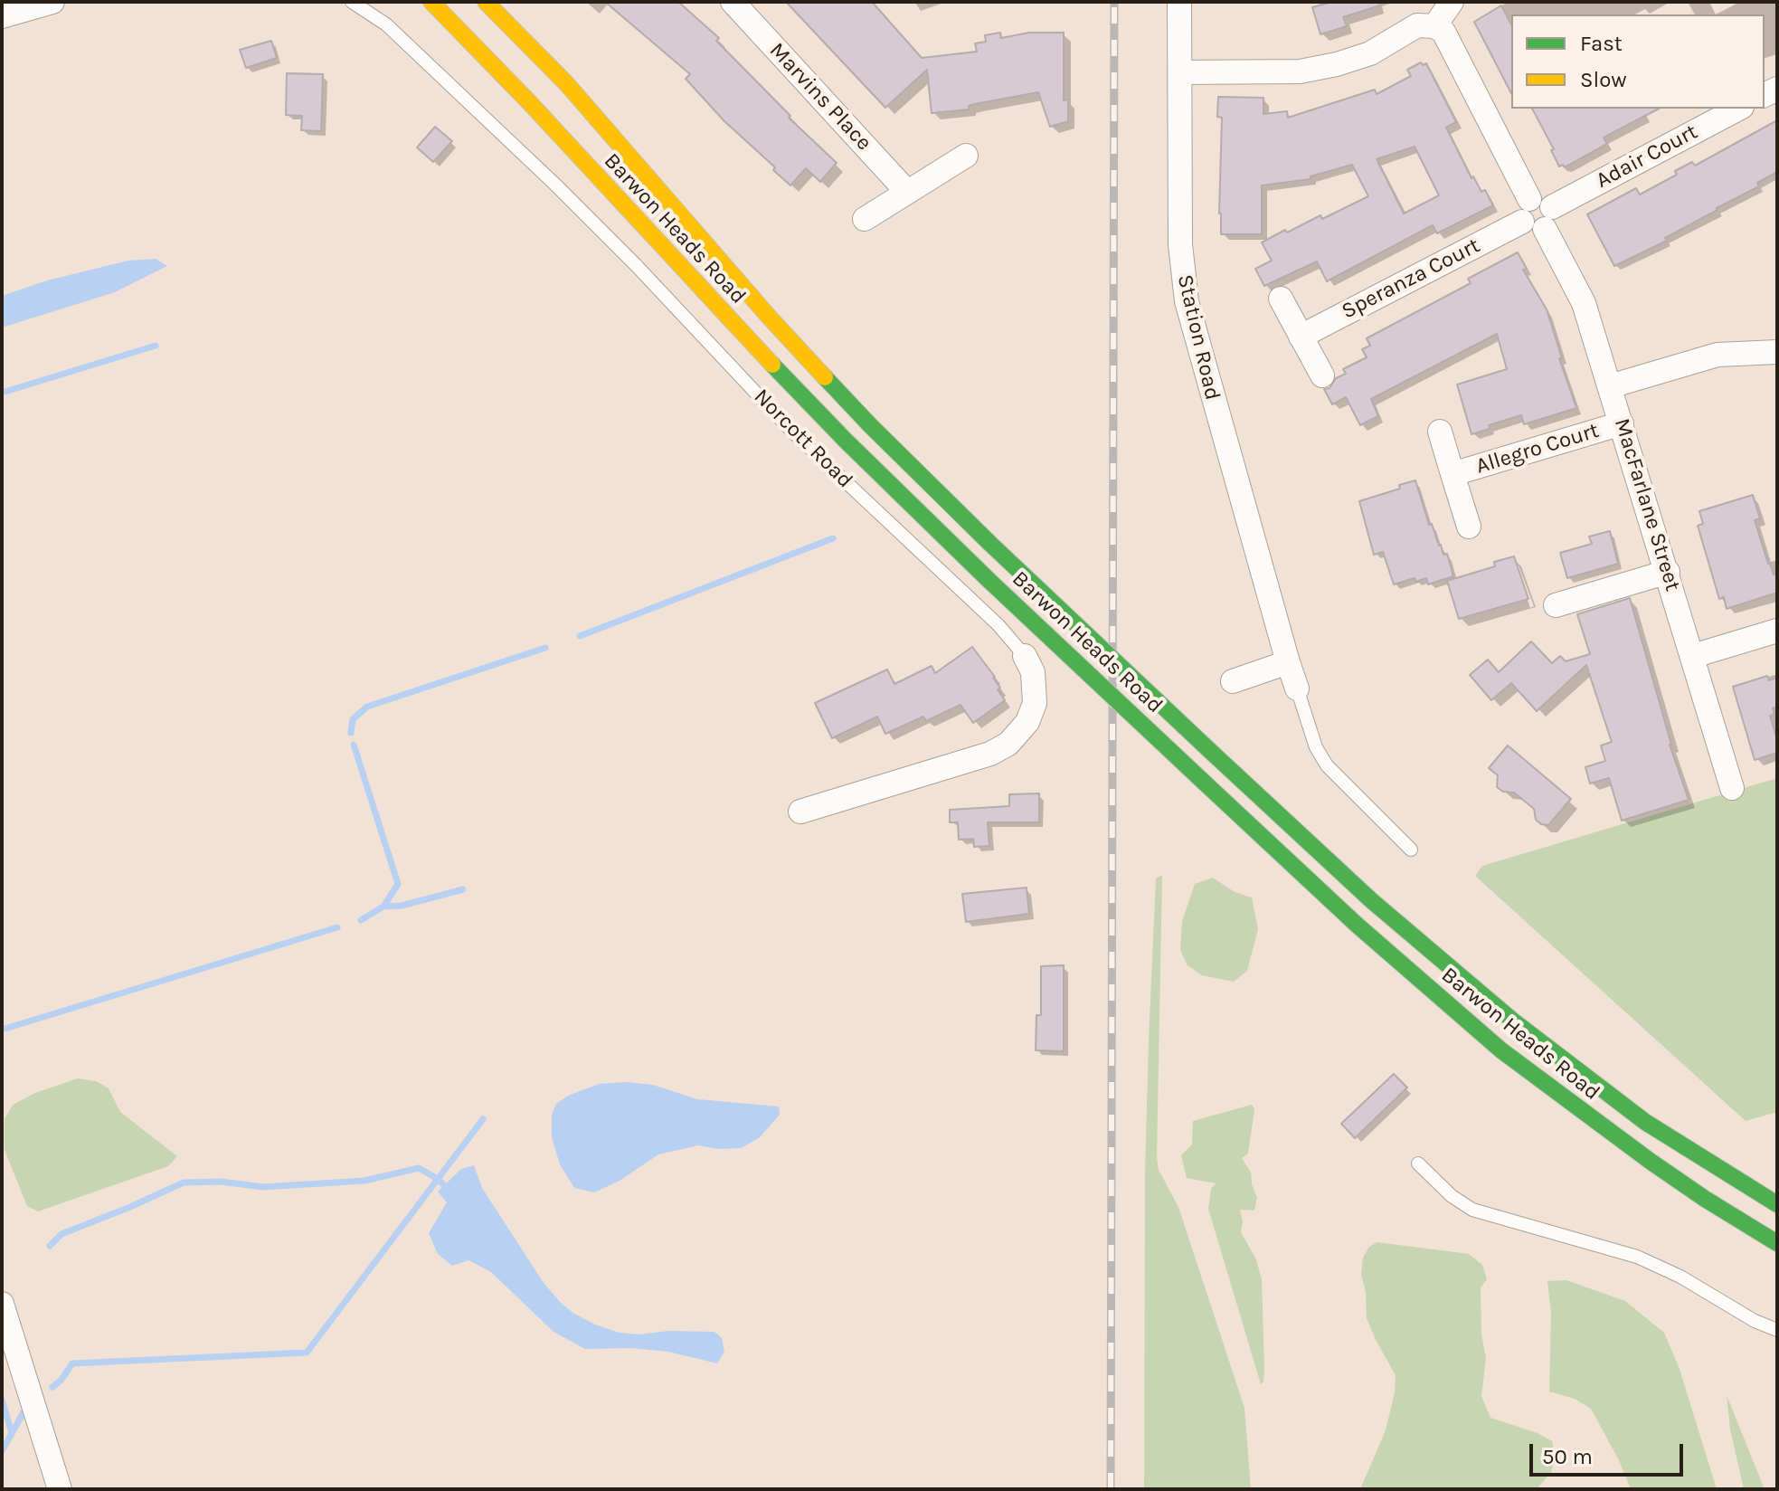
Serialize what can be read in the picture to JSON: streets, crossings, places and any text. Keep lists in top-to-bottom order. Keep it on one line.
{"streets":{"main road":["Barwon Heads Road"],"street":["Marvins Place","Adair Court","Speranza Court","Station Road","Norcott Road","Allegro Court","MacFarlane Street"]},"crossings":[["Adair Court","MacFarlane Street"],["Allegro Court","MacFarlane Street"]],"legend":["Fast","Slow"],"scale_bar":"50 m"}
